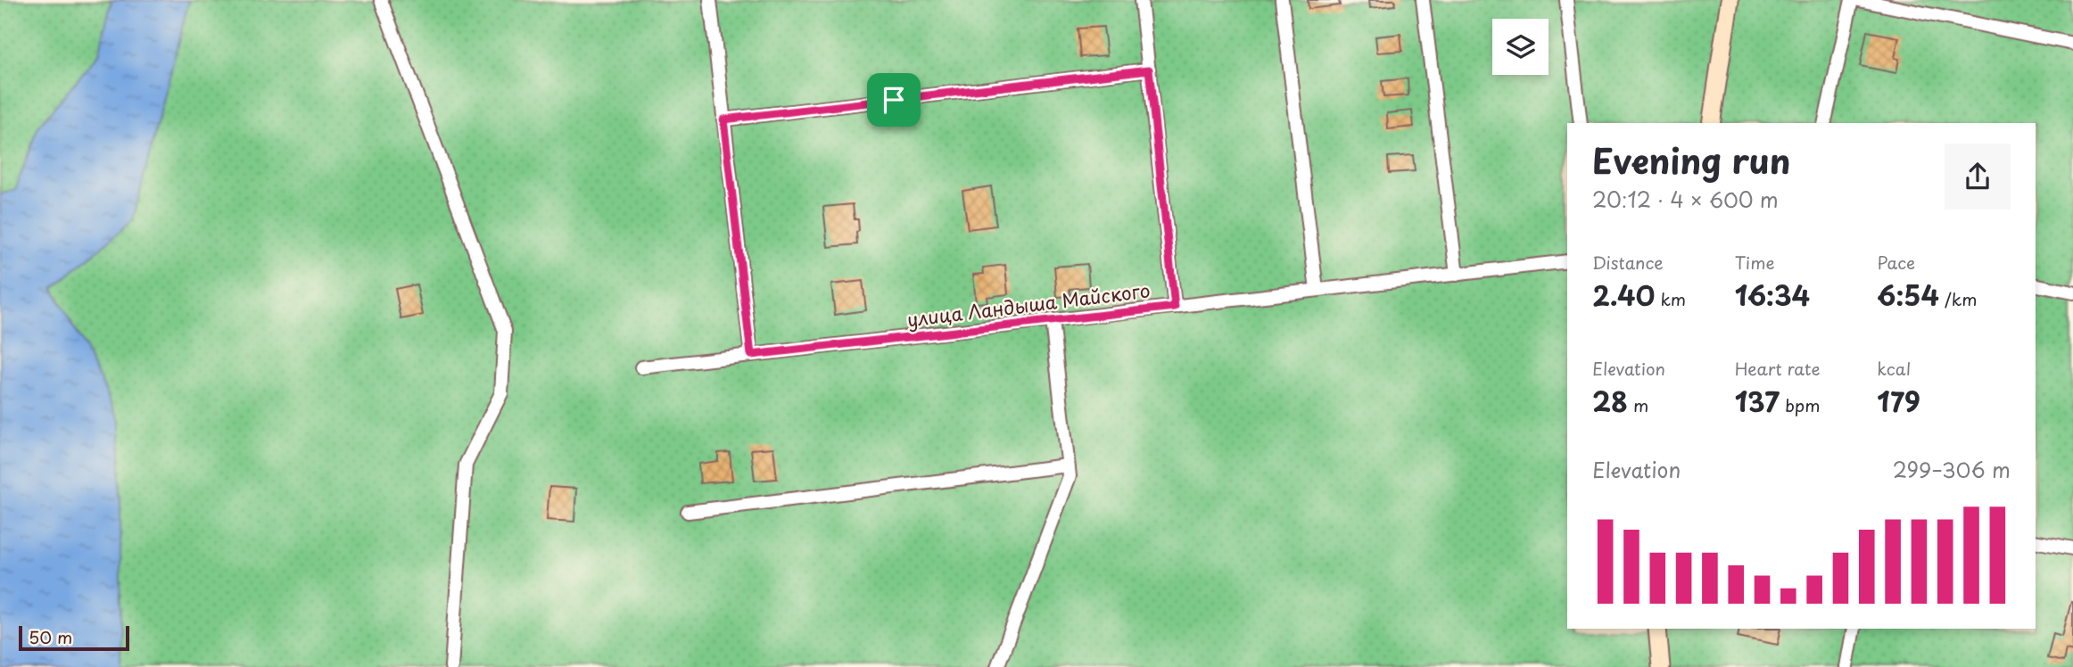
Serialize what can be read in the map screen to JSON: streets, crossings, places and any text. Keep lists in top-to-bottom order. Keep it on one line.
{"streets":{"street":["улица Ландыша Майского"]},"scale_bar":"50 m","page":{"heading":["Evening run","20:12 · 4 × 600 m"],"stats":[["Distance","2.40 km"],["Time","16:34"],["Pace","6:54 /km"],["Elevation","28 m"],["Heart rate","137 bpm"],["kcal","179"]],"chart":["Elevation","299–306 m"],"scale":"50 m"}}
